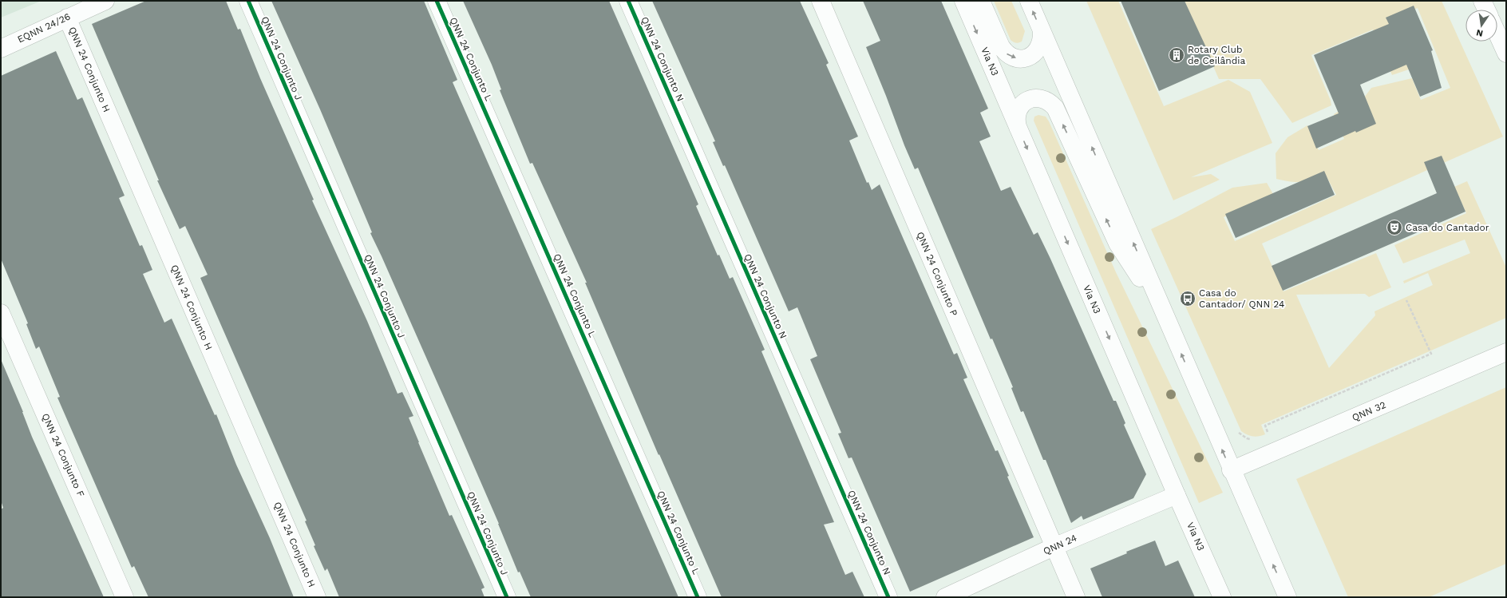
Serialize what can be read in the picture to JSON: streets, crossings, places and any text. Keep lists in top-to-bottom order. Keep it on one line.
{"streets":{"street":["EQNN 24/26","QNN 24 Conjunto J","QNN 24 Conjunto L","QNN 24 Conjunto N","Via N3","QNN 24 Conjunto H","QNN 24 Conjunto P","QNN 32","QNN 24 Conjunto F","QNN 24"]},"crossings":[["EQNN 24/26","QNN 24 Conjunto H"],["Via N3","QNN 24"],["QNN 24 Conjunto P","QNN 24"]],"places":{"building":["Rotary Club de Ceilândia"],"theatre":["Casa do Cantador"],"bus stop":["Casa do Cantador/ QNN 24"]},"north":"bottom"}
